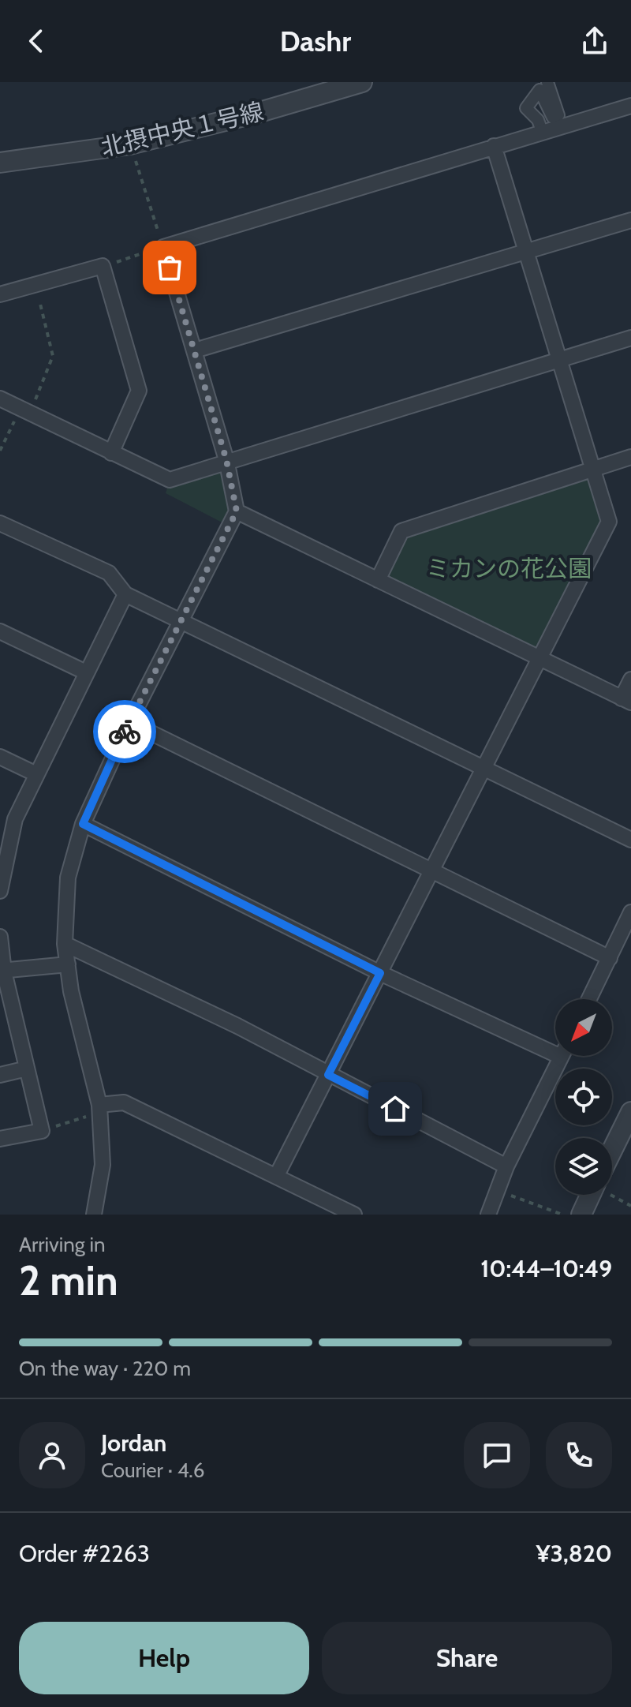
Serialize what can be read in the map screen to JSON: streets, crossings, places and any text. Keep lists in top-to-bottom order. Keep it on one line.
{"streets":{"street":["北摂中央１号線"]},"parks":["ミカンの花公園"],"north":"bottom left","page":{"header":"Dashr","heading":["2 min","Arriving in","10:44–10:49"],"panel":["Jordan","Courier · 4.6","Order #2263","¥3,820"],"bar":"On the way · 220 m","buttons":["Help","Share"]}}
